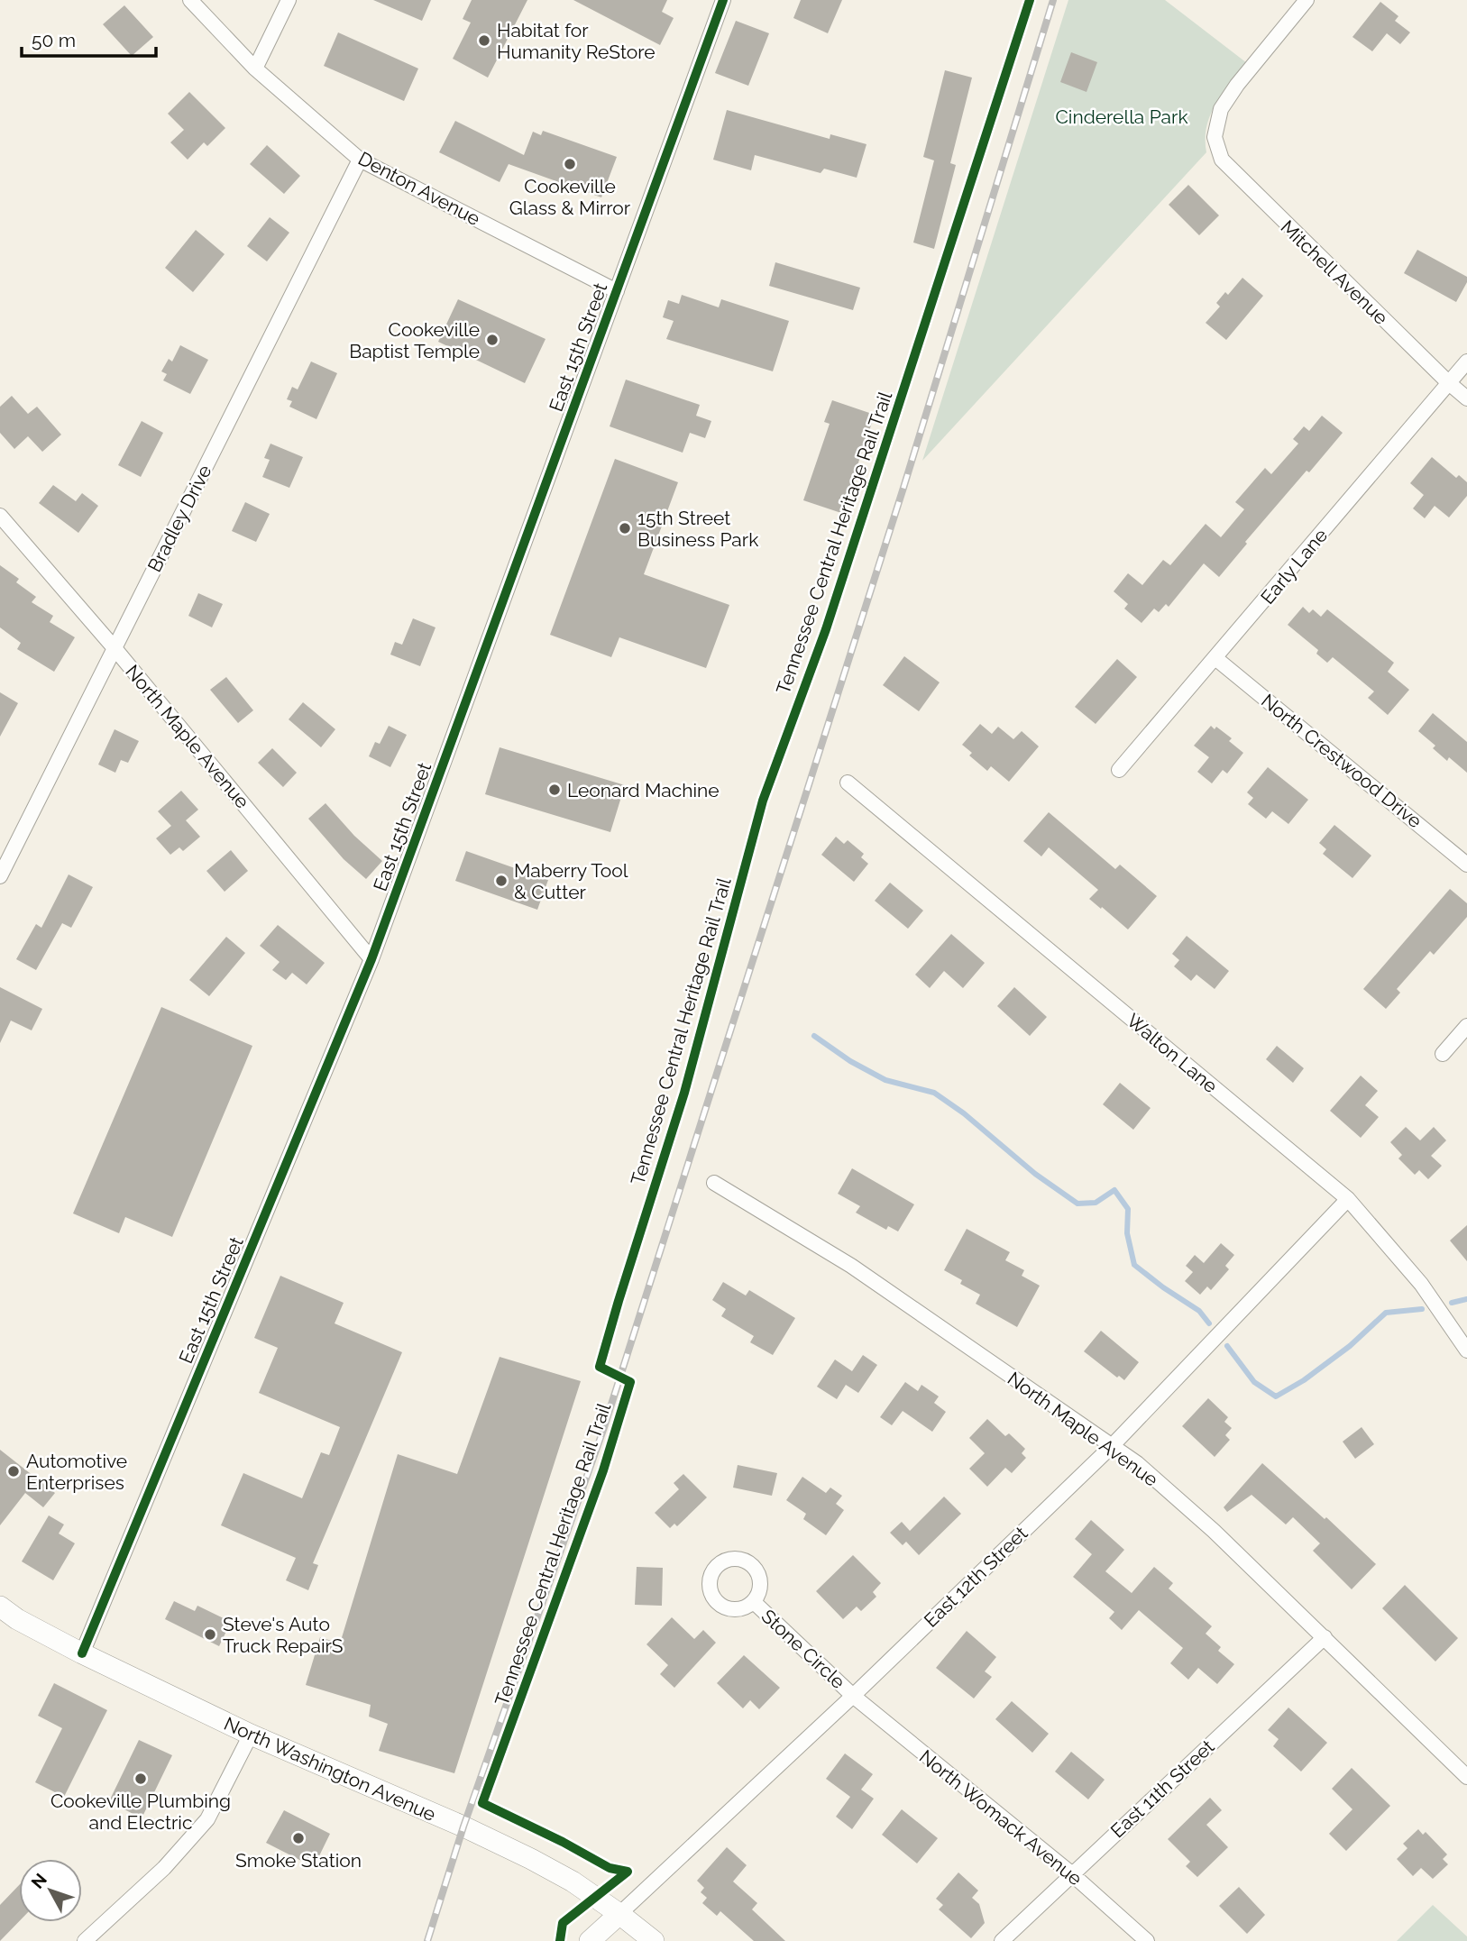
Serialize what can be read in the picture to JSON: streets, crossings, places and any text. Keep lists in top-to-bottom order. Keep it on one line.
{"streets":{"main road":["East 12th Street","North Washington Avenue"],"street":["Denton Avenue","Mitchell Avenue","East 15th Street","Bradley Drive","Early Lane","North Maple Avenue","North Crestwood Drive","Walton Lane","Stone Circle","East 11th Street","North Womack Avenue"],"cycle path":["Tennessee Central Heritage Rail Trail"]},"crossings":[["Denton Avenue","East 15th Street"],["Denton Avenue","Bradley Drive"],["Mitchell Avenue","Early Lane"],["East 15th Street","North Maple Avenue"],["East 15th Street","North Washington Avenue"],["Bradley Drive","North Maple Avenue"],["Early Lane","North Crestwood Drive"],["North Maple Avenue","East 12th Street"],["North Maple Avenue","East 11th Street"],["Walton Lane","East 12th Street"],["East 12th Street","Stone Circle"],["East 12th Street","North Washington Avenue"],["East 12th Street","North Womack Avenue"],["Stone Circle","North Womack Avenue"],["East 11th Street","North Womack Avenue"]],"parks":["Cinderella Park"],"places":["Habitat for Humanity ReStore","Cookeville Glass & Mirror","Cookeville Baptist Temple","15th Street Business Park","Leonard Machine","Maberry Tool & Cutter","Automotive Enterprises","Steve's Auto Truck RepairS","Cookeville Plumbing and Electric","Smoke Station"],"scale_bar":"50 m","north":"top left"}
